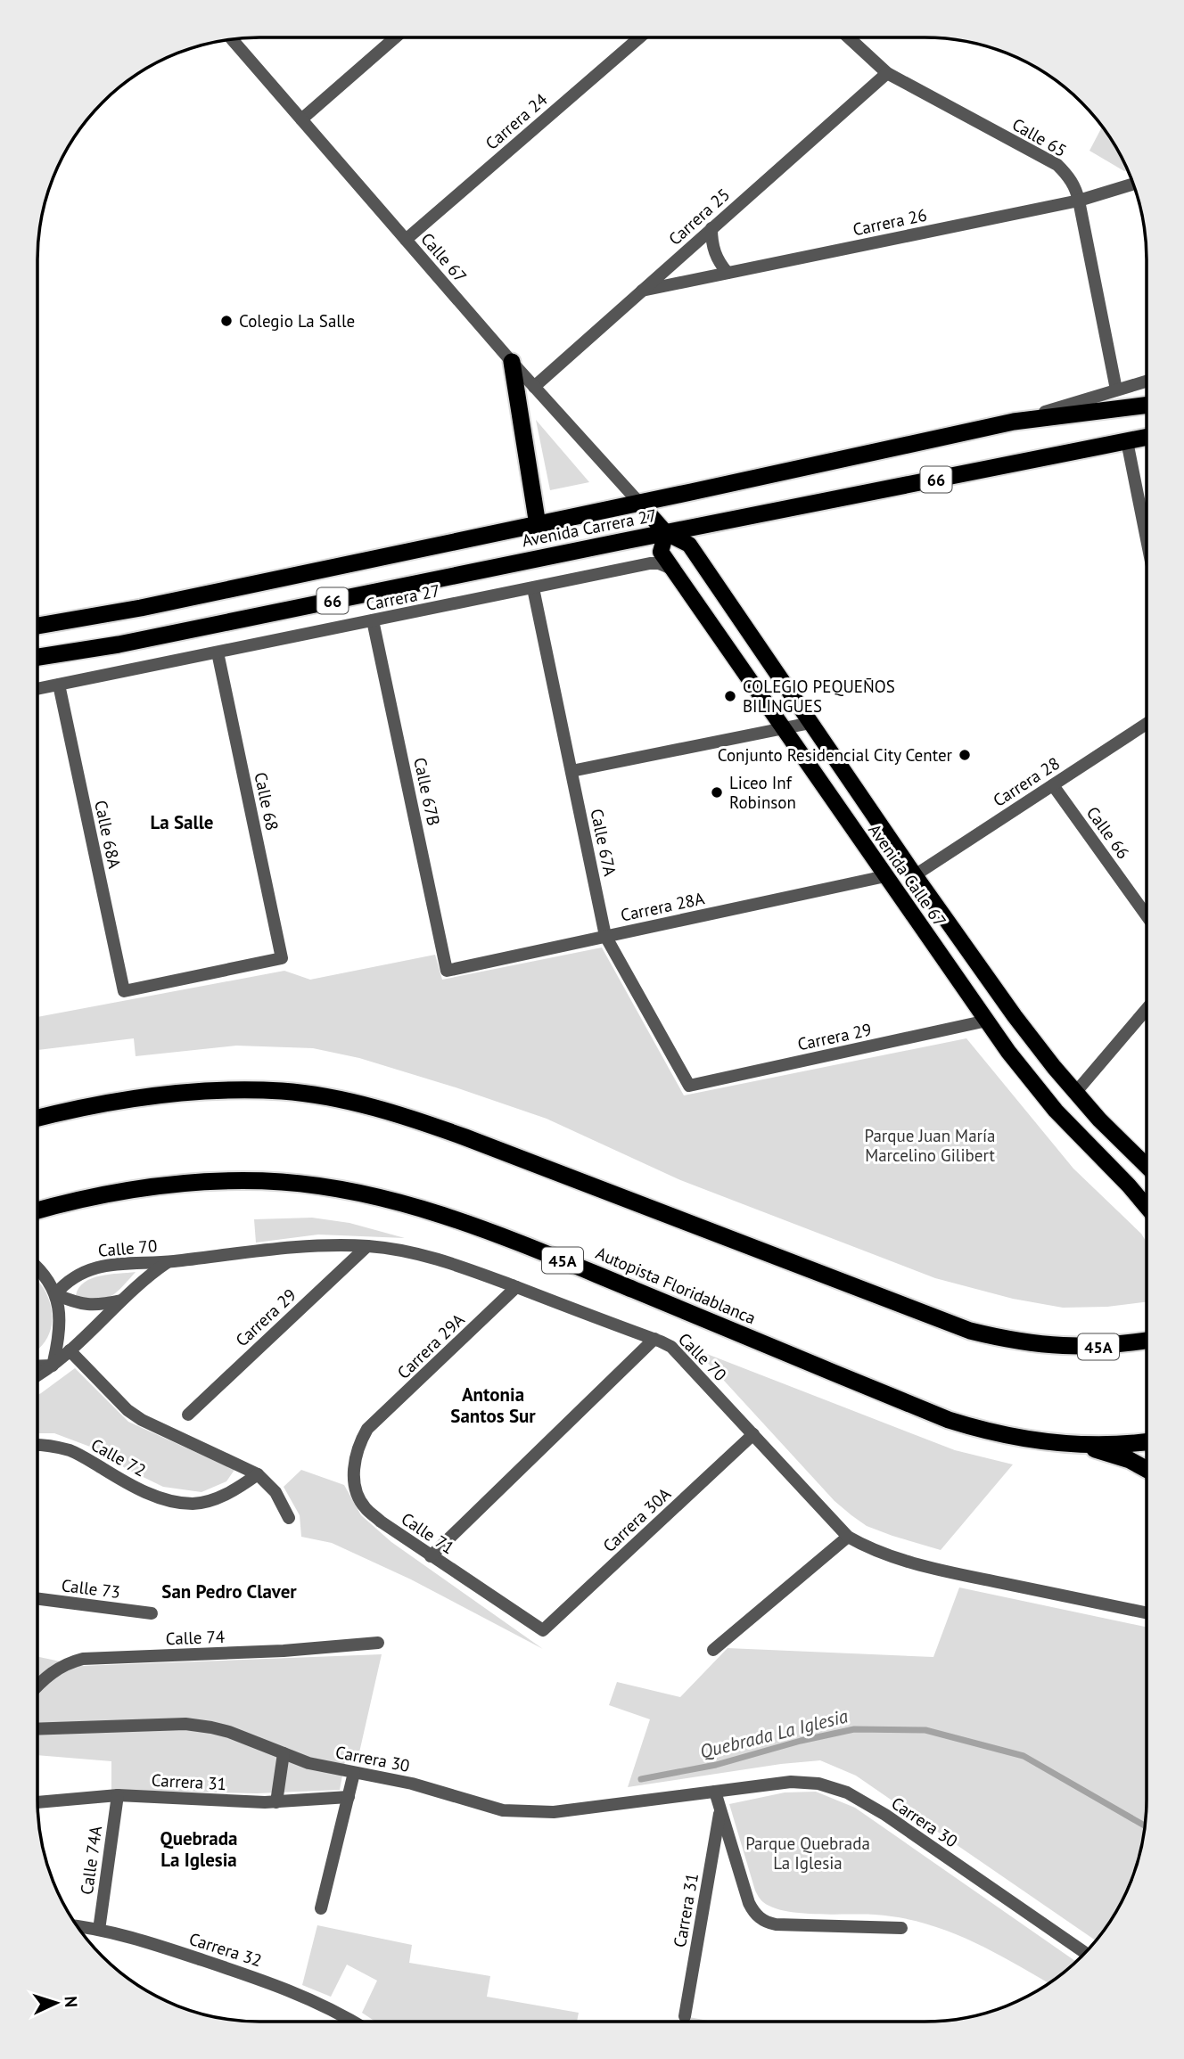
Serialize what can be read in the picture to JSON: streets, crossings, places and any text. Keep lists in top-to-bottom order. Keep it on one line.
{"streets":{"highway":["66","Avenida Carrera 27","45A","Autopista Floridablanca"],"main road":["Avenida Calle 67"],"street":["Carrera 24","Calle 65","Carrera 25","Carrera 26","Calle 67","Carrera 27","Carrera 28","Calle 67B","Calle 68","Calle 66","Calle 68A","Calle 67A","Carrera 28A","Carrera 29","Calle 70","Carrera 29A","Calle 72","Carrera 30A","Calle 71","Calle 73","Calle 74","Carrera 30","Carrera 31","Calle 74A","Carrera 32"]},"crossings":[["Carrera 24","Calle 67"],["Calle 65","Carrera 25"],["Calle 65","Carrera 26"],["Calle 65","Avenida Carrera 27"],["Carrera 25","Carrera 26"],["Carrera 25","Calle 67"],["Calle 67","Avenida Carrera 27"],["Calle 67","Avenida Calle 67"],["Avenida Carrera 27","Avenida Calle 67"],["Carrera 27","Calle 67B"],["Carrera 27","Calle 68"],["Carrera 27","Calle 68A"],["Carrera 27","Calle 67A"],["Carrera 27","Avenida Calle 67"],["Carrera 28","Calle 66"],["Carrera 28","Avenida Calle 67"],["Calle 67B","Carrera 28A"],["Calle 68","Calle 68A"],["Calle 67A","Carrera 28A"],["Calle 67A","Carrera 29"],["Avenida Calle 67","Carrera 28A"],["Avenida Calle 67","Carrera 29"],["Carrera 29","Calle 70"],["Calle 70","Carrera 29A"],["Calle 70","Carrera 30A"],["Carrera 29A","Calle 71"],["Carrera 30A","Calle 71"],["Carrera 31","Calle 74A"],["Calle 74A","Carrera 32"]],"districts":["La Salle","Antonia Santos Sur","San Pedro Claver","Quebrada La Iglesia"],"water":["Quebrada La Iglesia"],"parks":["Parque Juan María Marcelino Gilibert","Parque Quebrada La Iglesia"],"places":["Colegio La Salle","COLEGIO PEQUEÑOS BILINGUES","Conjunto Residencial City Center","Liceo Inf Robinson"],"north":"right"}
